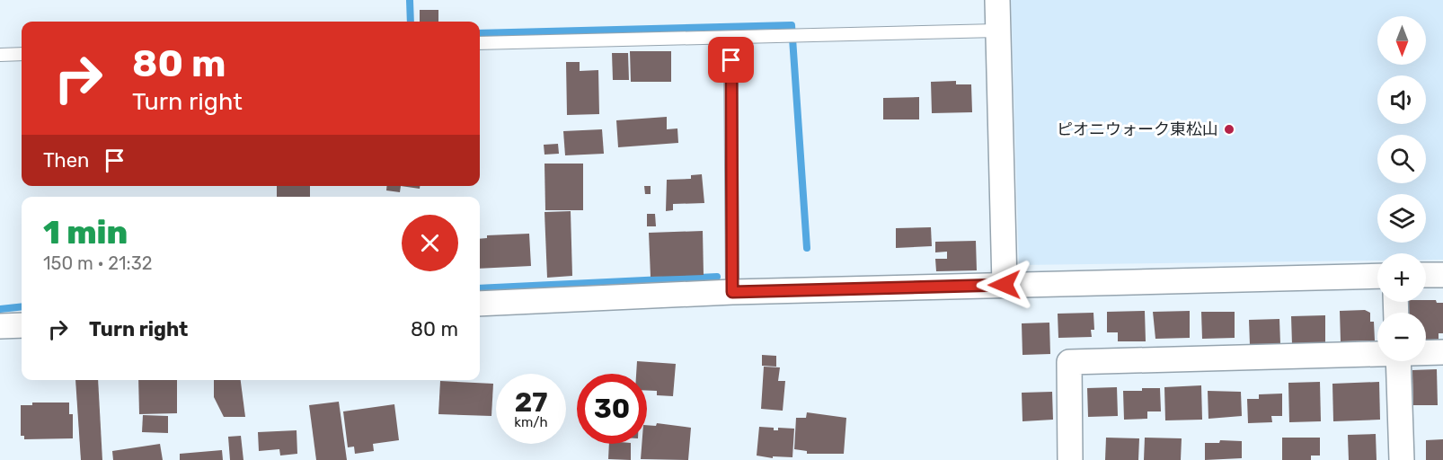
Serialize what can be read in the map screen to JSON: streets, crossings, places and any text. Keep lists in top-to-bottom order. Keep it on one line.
{"places":["ピオニウォーク東松山"],"north":"bottom","page":{"map_buttons":["+","−"],"turn":["80 m","Turn right"],"then":"Then","heading":["1 min","150 m · 21:32"],"list":[{"name":"Turn right","value":"80 m"}],"speed":"27 km/h","limit":"30"}}
